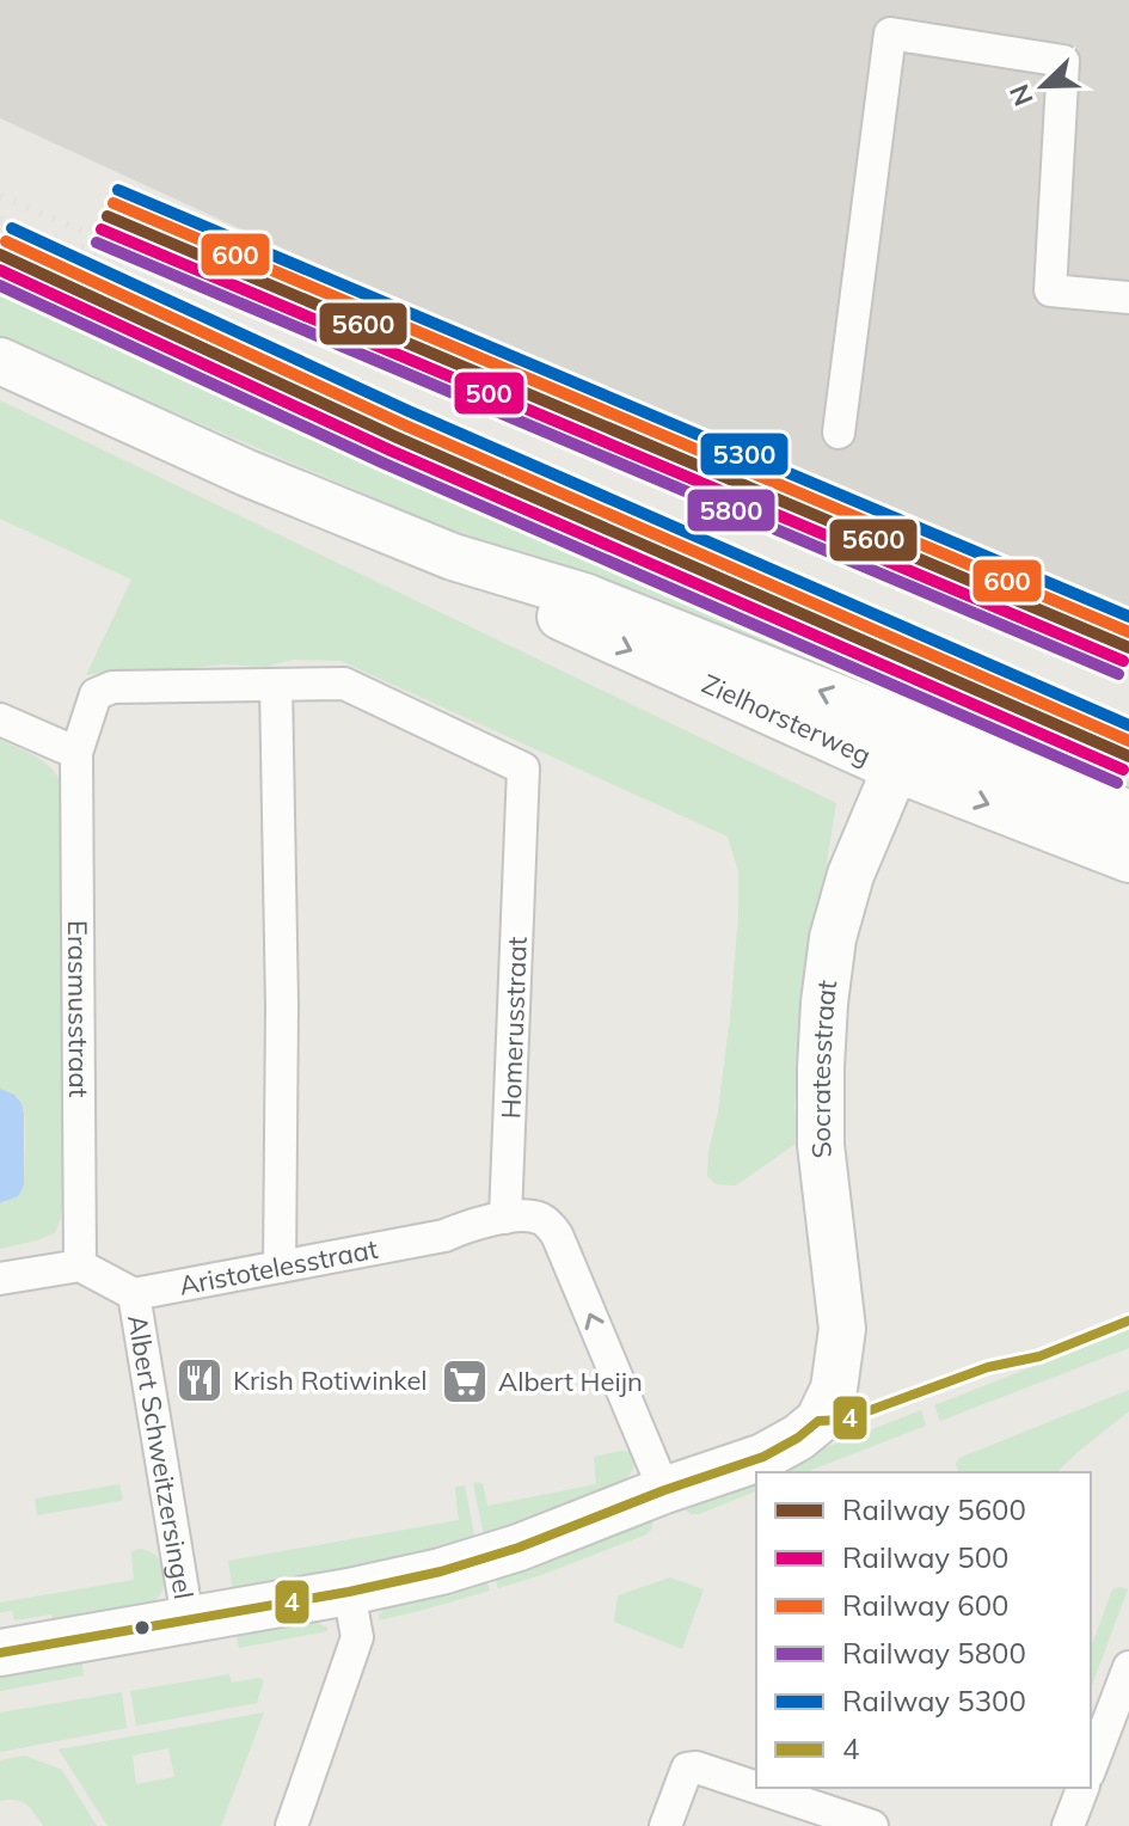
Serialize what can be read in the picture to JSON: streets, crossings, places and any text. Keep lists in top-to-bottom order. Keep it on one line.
{"streets":{"street":["Zielhorsterweg","Erasmusstraat","Homerusstraat","Socratesstraat","Aristotelesstraat","Albert Schweitzersingel"]},"crossings":[["Zielhorsterweg","Socratesstraat"],["Erasmusstraat","Homerusstraat"],["Homerusstraat","Aristotelesstraat"],["Socratesstraat","Albert Schweitzersingel"],["Aristotelesstraat","Albert Schweitzersingel"]],"places":{"restaurant":["Krish Rotiwinkel"],"supermarket":["Albert Heijn"]},"lines":["rail line 5300","rail line 600","rail line 5600","rail line 500","rail line 5800","transit line 4"],"legend":["Railway 5600","Railway 500","Railway 600","Railway 5800","Railway 5300","4"],"north":"bottom left"}
